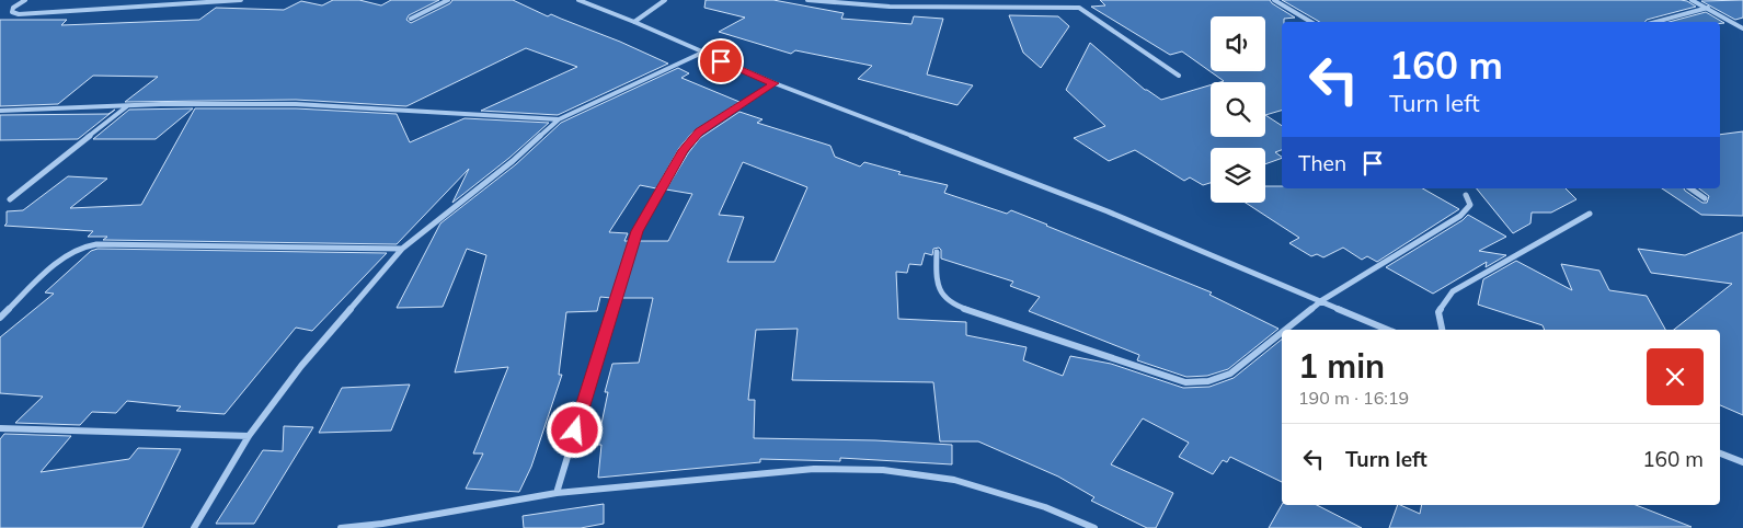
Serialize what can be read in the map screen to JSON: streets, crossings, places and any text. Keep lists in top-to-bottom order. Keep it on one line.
{"page":{"turn":["160 m","Turn left"],"then":"Then","heading":["1 min","190 m · 16:19"],"list":[{"name":"Turn left","value":"160 m"}]}}
